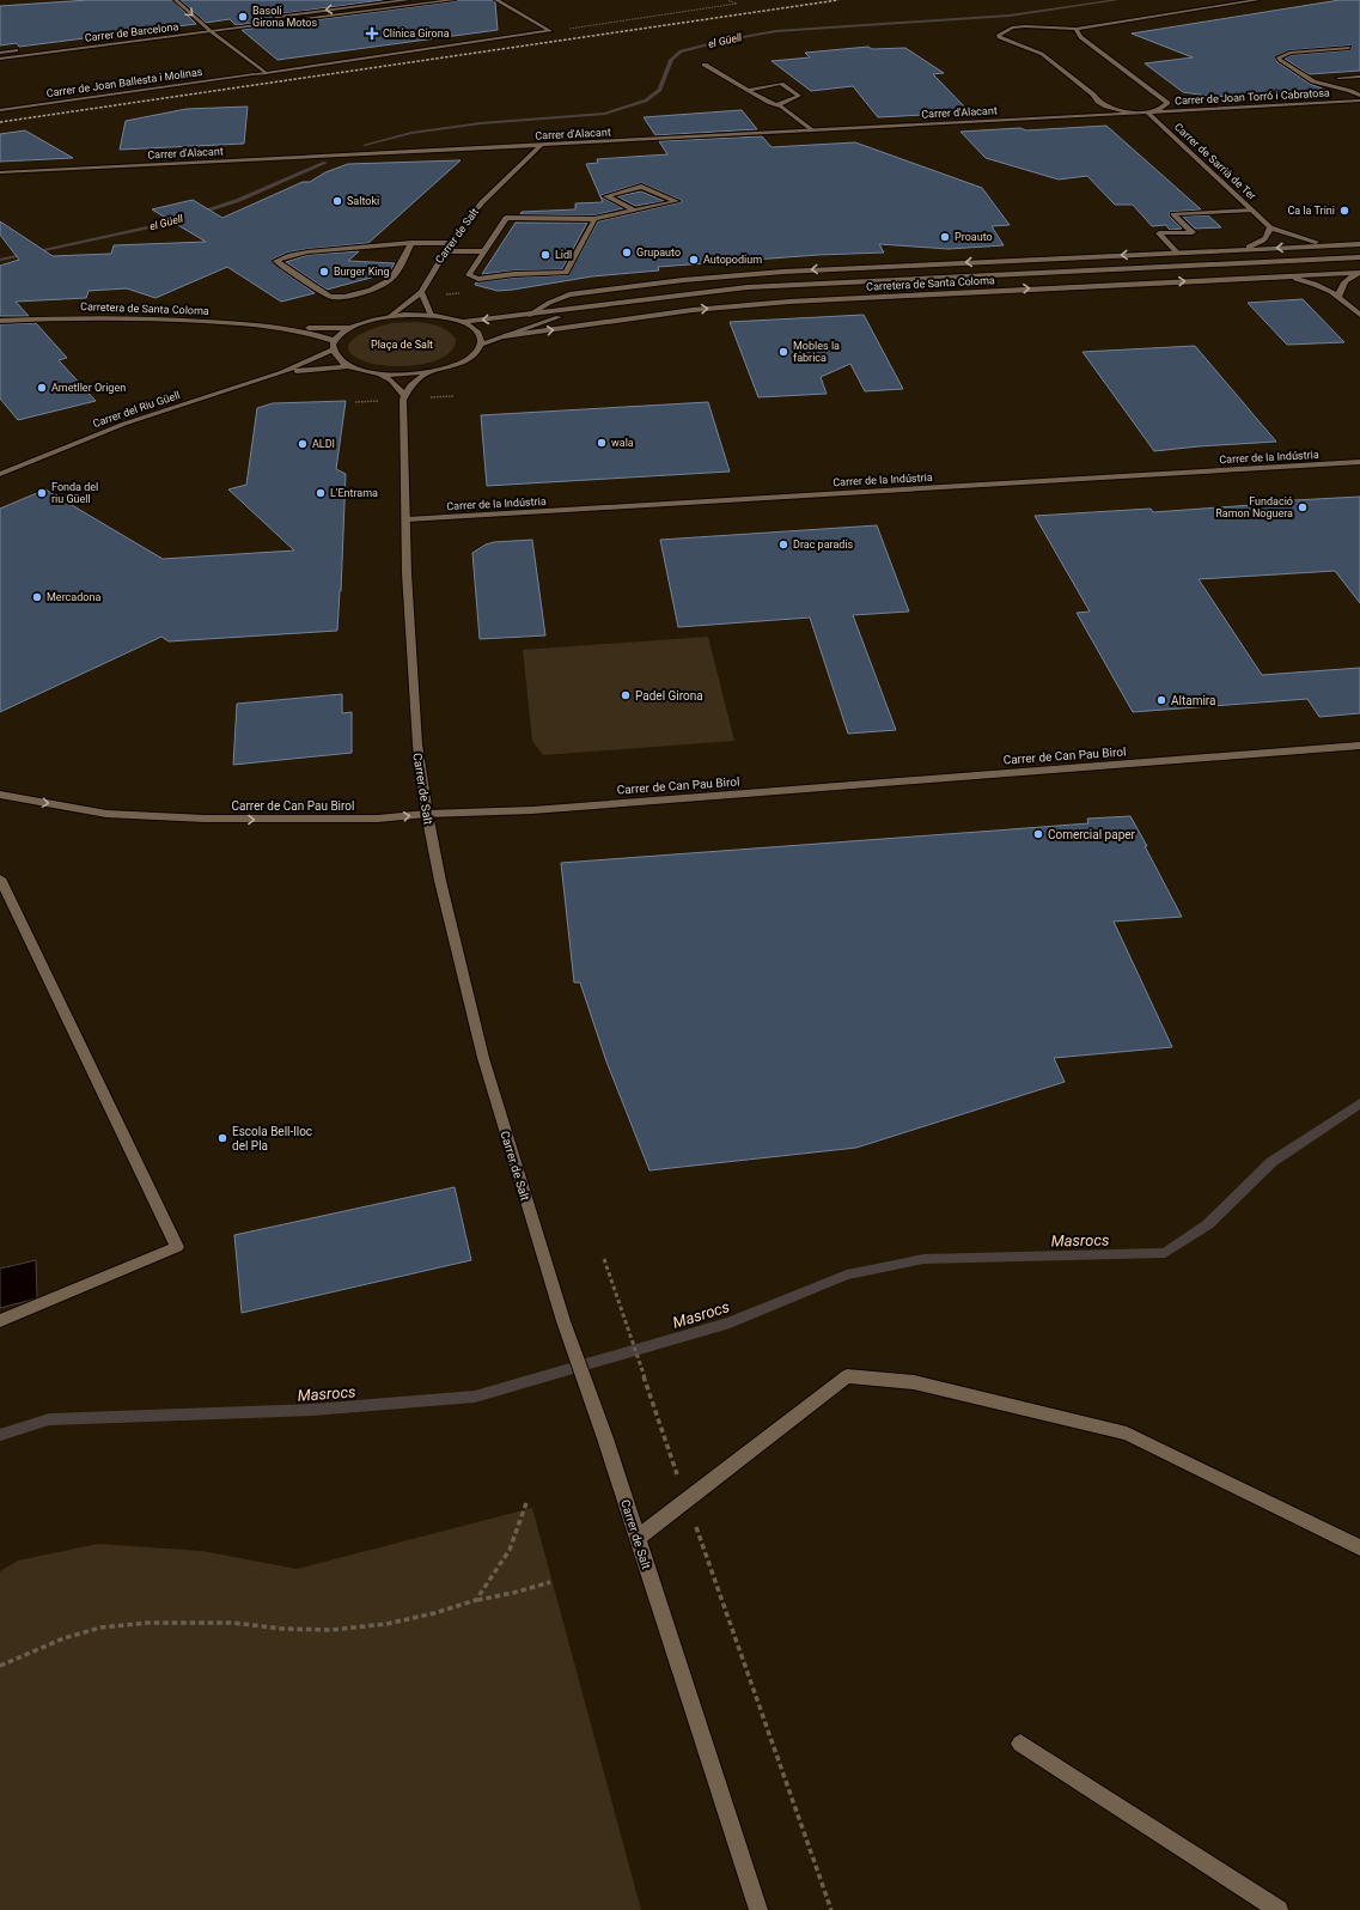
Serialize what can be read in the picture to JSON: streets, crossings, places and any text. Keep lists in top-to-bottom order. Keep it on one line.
{"streets":{"street":["Carrer de Barcelona","Carrer de Joan Ballesta i Molinas","Carrer de Joan Torró i Cabratosa","Carrer d'Alacant","Carrer de Sarrià de Ter","Carrer de Salt","Carretera de Santa Coloma","Carrer del Riu Güell","Carrer de la Indústria","Carrer de Can Pau Birol"]},"crossings":[["Carrer de Joan Torró i Cabratosa","Carrer d'Alacant"],["Carrer de Joan Torró i Cabratosa","Carrer de Sarrià de Ter"],["Carrer d'Alacant","Carrer de Sarrià de Ter"],["Carrer d'Alacant","Carrer de Salt"],["Carrer de Sarrià de Ter","Carretera de Santa Coloma"],["Carrer de Salt","Carrer de la Indústria"],["Carrer de Salt","Carrer de Can Pau Birol"]],"water":["el Güell","Masrocs"],"parks":["Plaça de Salt"],"places":{"other":["Basoli Girona Motos","Saltoki","Ca la Trini","Proauto","Grupauto","Lidl","Autopodium","Burger King","Mobles la fabrica","Ametller Origen","wala","ALDI","Fonda del riu Güell","L'Entrama","Fundació Ramon Noguera","Drac paradis","Mercadona","Padel Girona","Altamira","Comercial paper","Escola Bell-lloc del Pla"],"health":["Clínica Girona"]}}
